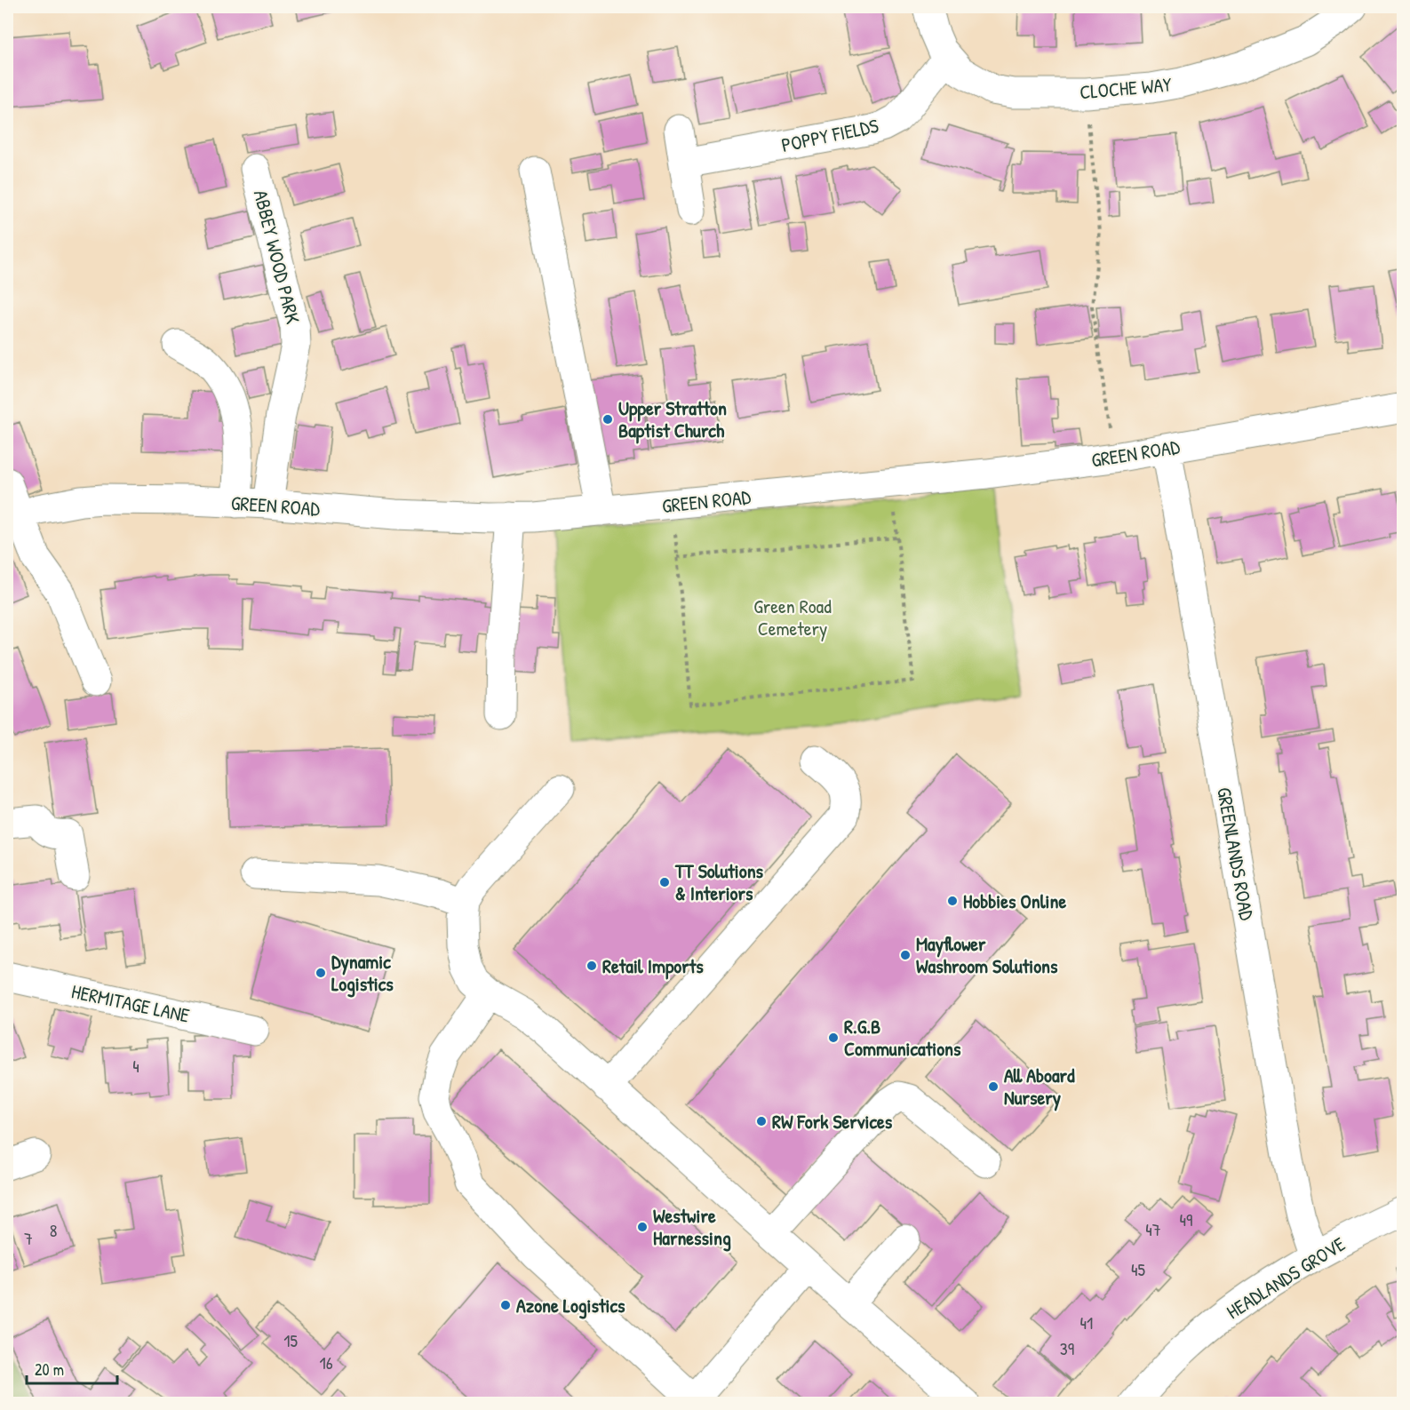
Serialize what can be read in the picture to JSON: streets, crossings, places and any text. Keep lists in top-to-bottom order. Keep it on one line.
{"streets":{"street":["CLOCHE WAY","POPPY FIELDS","ABBEY WOOD PARK","GREEN ROAD","GREENLANDS ROAD","HERMITAGE LANE","HEADLANDS GROVE"]},"crossings":[["CLOCHE WAY","POPPY FIELDS"],["ABBEY WOOD PARK","GREEN ROAD"],["GREEN ROAD","GREENLANDS ROAD"],["GREENLANDS ROAD","HEADLANDS GROVE"]],"parks":["Green Road Cemetery"],"places":["Upper Stratton Baptist Church","TT Solutions & Interiors","Hobbies Online","Mayflower Washroom Solutions","Retail Imports","Dynamic Logistics","R.G.B Communications","All Aboard Nursery","RW Fork Services","Westwire Harnessing","Azone Logistics"],"house_numbers":["4","49","47","8","7","45","41","15","39","16"],"scale_bar":"20 m"}
